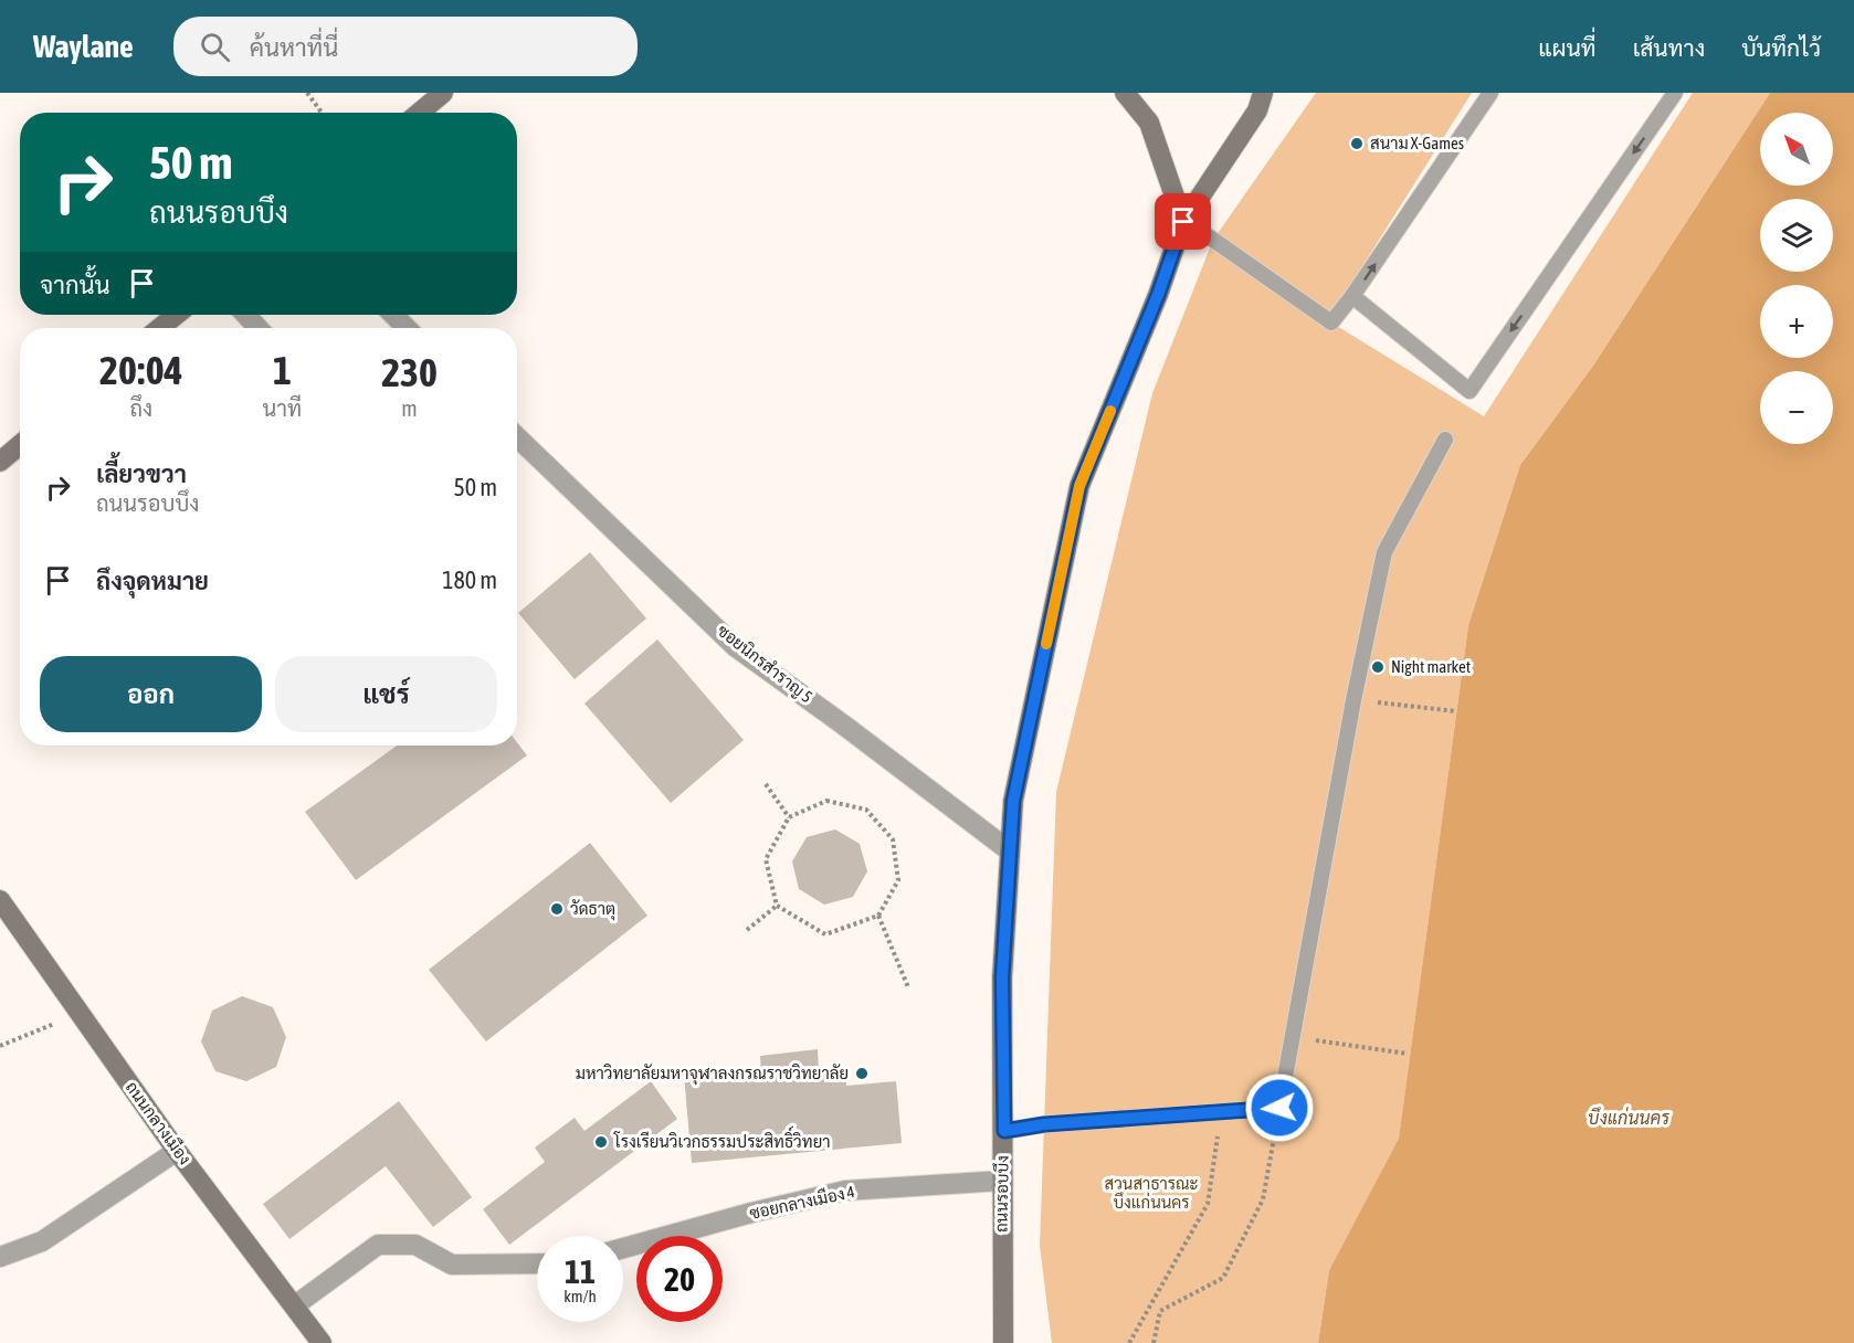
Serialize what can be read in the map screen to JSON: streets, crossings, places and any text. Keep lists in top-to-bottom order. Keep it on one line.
{"streets":{"street":["ซอยนิกรสำราญ 5","ถนนกลางเมือง","ถนนรอบบึง","ซอยกลางเมือง 4"]},"crossings":[["ซอยนิกรสำราญ 5","ถนนรอบบึง"],["ถนนรอบบึง","ซอยกลางเมือง 4"]],"water":["บึงแก่นนคร"],"parks":["สวนสาธารณะ บึงแก่นนคร"],"places":["สนาม X-Games","Night market","วัดธาตุ","มหาวิทยาลัยมหาจุฬาลงกรณราชวิทยาลัย","โรงเรียนวิเวกธรรมประสิทธิ์วิทยา"],"north":"top left","page":{"header":"Waylane","search":"ค้นหาที่นี่","nav":["แผนที่","เส้นทาง","บันทึกไว้"],"map_buttons":["+","−"],"turn":["50 m","ถนนรอบบึง"],"then":"จากนั้น","eta":["20:04","ถึง","1","นาที","230","m"],"list":[{"name":"เลี้ยวขวา","note":"ถนนรอบบึง","value":"50 m"},{"name":"ถึงจุดหมาย","value":"180 m"}],"buttons":["ออก","แชร์"],"speed":"11 km/h","limit":"20"}}
